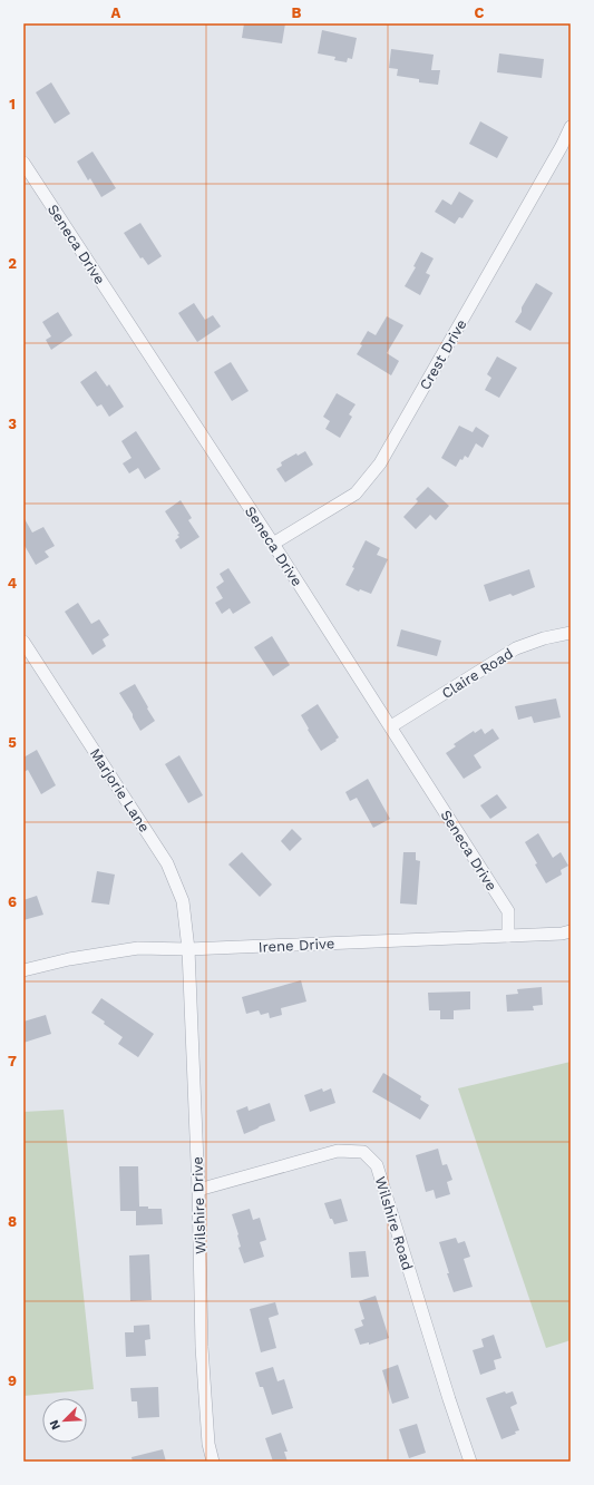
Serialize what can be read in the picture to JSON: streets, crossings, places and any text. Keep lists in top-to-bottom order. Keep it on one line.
{"streets":{"street":["Seneca Drive","Crest Drive","Claire Road","Marjorie Lane","Irene Drive","Wilshire Drive","Wilshire Road"]},"crossings":[["Seneca Drive","Crest Drive"],["Seneca Drive","Claire Road"],["Seneca Drive","Irene Drive"],["Marjorie Lane","Irene Drive"],["Marjorie Lane","Wilshire Drive"],["Irene Drive","Wilshire Drive"],["Wilshire Drive","Wilshire Road"]],"north":"bottom left","grid":{"columns":["A","B","C"],"rows":["1","2","3","4","5","6","7","8","9"]}}
